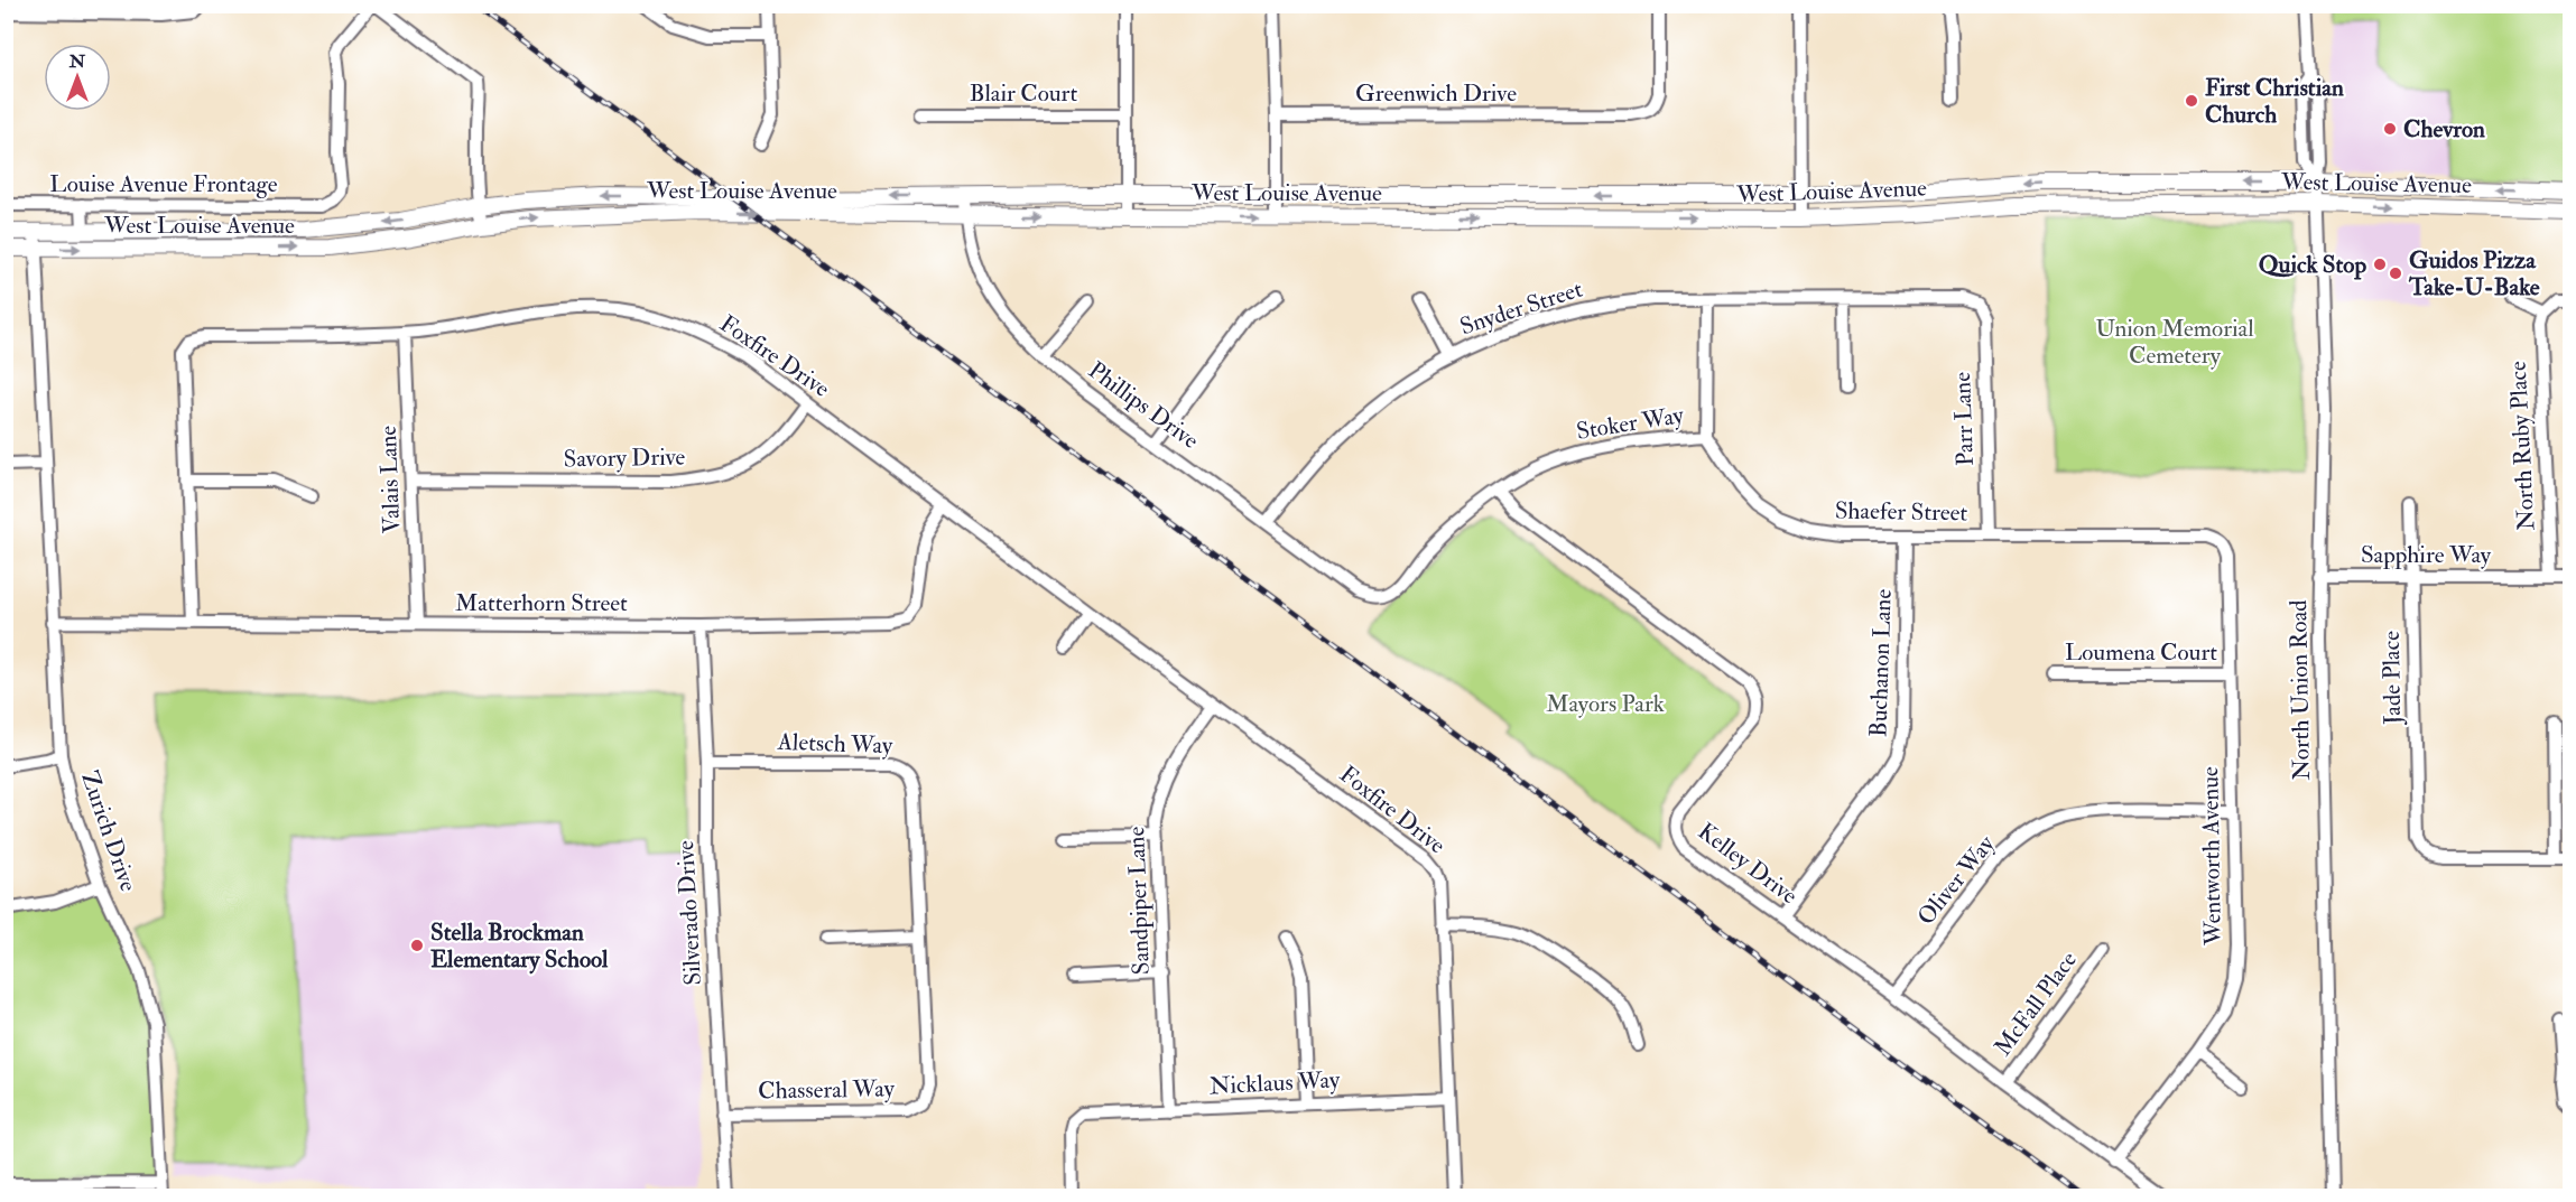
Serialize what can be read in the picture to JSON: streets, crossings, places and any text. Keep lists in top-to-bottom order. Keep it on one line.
{"streets":{"main road":["West Louise Avenue"],"street":["Blair Court","Greenwich Drive","Louise Avenue Frontage","Snyder Street","Foxfire Drive","Phillips Drive","Parr Lane","Stoker Way","North Ruby Place","Savory Drive","Valais Lane","Shaefer Street","Sapphire Way","Matterhorn Street","Loumena Court","Buchanon Lane","Jade Place","North Union Road","Aletsch Way","Zurich Drive","Wentworth Avenue","Kelley Drive","Oliver Way","Sandpiper Lane","Silverado Drive","McFall Place","Nicklaus Way","Chasseral Way"]},"crossings":[["West Louise Avenue","Phillips Drive"],["West Louise Avenue","North Union Road"],["West Louise Avenue","Zurich Drive"],["Snyder Street","Phillips Drive"],["Snyder Street","Parr Lane"],["Foxfire Drive","Savory Drive"],["Foxfire Drive","Valais Lane"],["Foxfire Drive","Matterhorn Street"],["Foxfire Drive","Sandpiper Lane"],["Foxfire Drive","Nicklaus Way"],["Phillips Drive","Stoker Way"],["Parr Lane","Shaefer Street"],["Stoker Way","Shaefer Street"],["Stoker Way","Kelley Drive"],["North Ruby Place","Sapphire Way"],["Savory Drive","Valais Lane"],["Valais Lane","Matterhorn Street"],["Shaefer Street","Buchanon Lane"],["Shaefer Street","Wentworth Avenue"],["Sapphire Way","Jade Place"],["Sapphire Way","North Union Road"],["Matterhorn Street","Zurich Drive"],["Matterhorn Street","Silverado Drive"],["Loumena Court","Wentworth Avenue"],["Buchanon Lane","Kelley Drive"],["Aletsch Way","Silverado Drive"],["Aletsch Way","Chasseral Way"],["Wentworth Avenue","Kelley Drive"],["Wentworth Avenue","Oliver Way"],["Kelley Drive","Oliver Way"],["Kelley Drive","McFall Place"],["Sandpiper Lane","Nicklaus Way"],["Silverado Drive","Chasseral Way"]],"parks":["Union Memorial Cemetery","Mayors Park"],"places":["First Christian Church","Chevron","Quick Stop","Guidos Pizza Take-U-Bake","Stella Brockman Elementary School"],"north":"top"}
